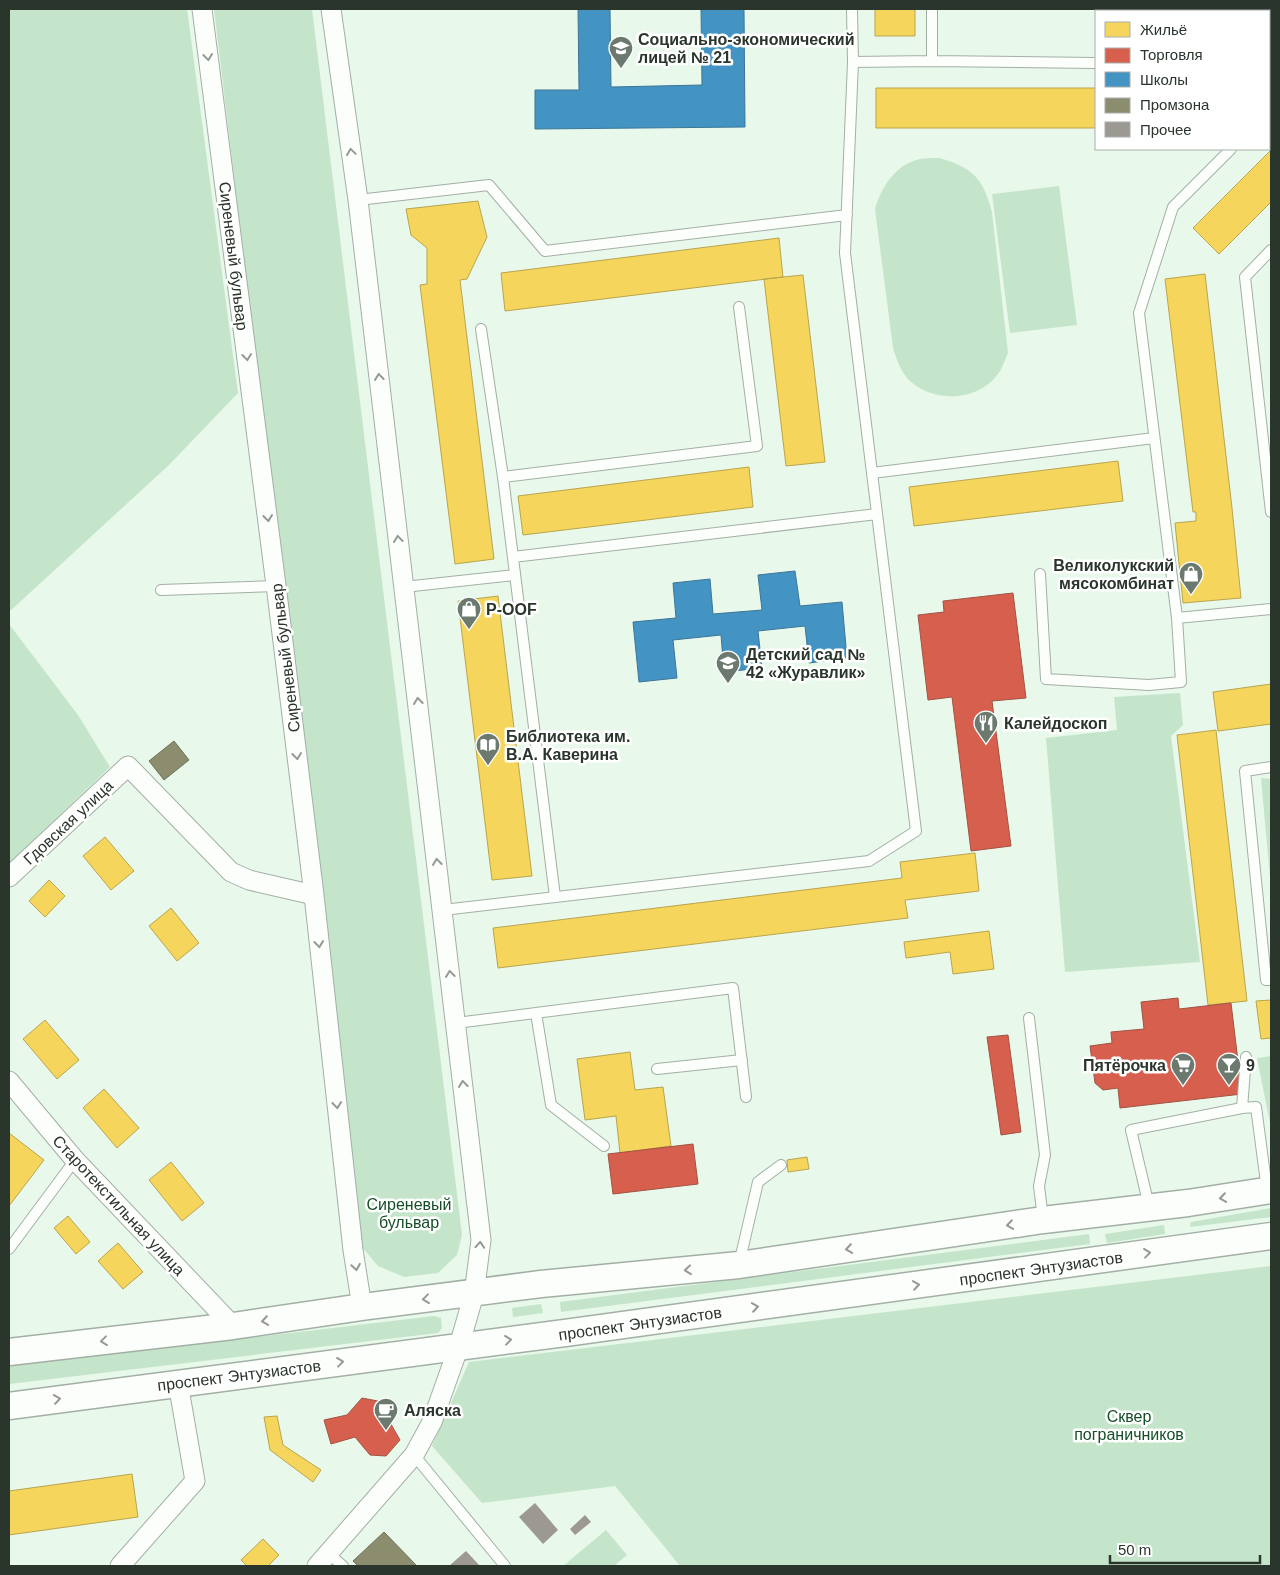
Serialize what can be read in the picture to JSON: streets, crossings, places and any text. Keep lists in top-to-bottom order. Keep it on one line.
{"streets":{"main road":["проспект Энтузиастов"],"street":["Сиреневый бульвар","Гдовская улица","Старотекстильная улица"]},"crossings":[["Сиреневый бульвар","Гдовская улица"]],"parks":["Сиреневый бульвар","Сквер пограничников"],"places":{"school or university":["Социально-экономический лицей № 21","Детский сад № 42 «Журавлик»"],"shop":["Великолукский мясокомбинат","P-OOF"],"restaurant":["Калейдоскоп"],"library":["Библиотека им. В.А. Каверина"],"supermarket":["Пятёрочка"],"bar":["9"],"cafe":["Аляска"]},"legend":["Жильё","Торговля","Школы","Промзона","Прочее"],"scale_bar":"50 m"}
